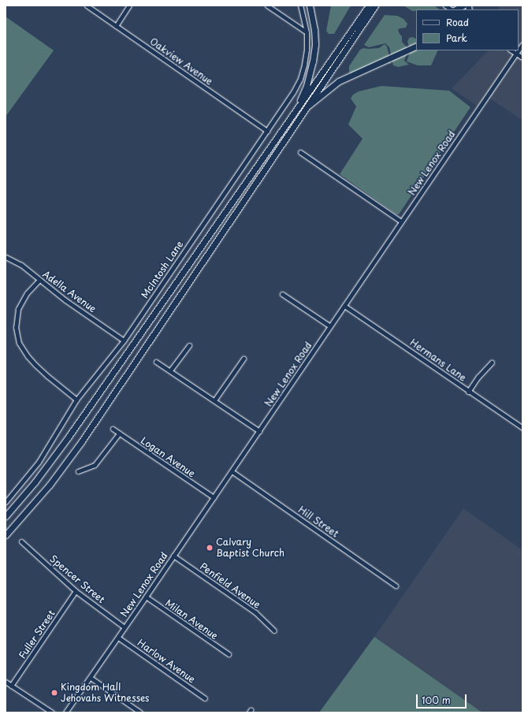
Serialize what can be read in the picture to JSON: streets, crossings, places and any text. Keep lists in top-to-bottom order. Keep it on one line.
{"streets":{"street":["Oakview Avenue","New Lenox Road","McIntosh Lane","Adella Avenue","Hermans Lane","Logan Avenue","Hill Street","Spencer Street","Penfield Avenue","Milan Avenue","Fuller Street","Harlow Avenue"]},"crossings":[["Oakview Avenue","McIntosh Lane"],["New Lenox Road","Hermans Lane"],["New Lenox Road","Logan Avenue"],["New Lenox Road","Hill Street"],["New Lenox Road","Spencer Street"],["New Lenox Road","Penfield Avenue"],["New Lenox Road","Milan Avenue"],["New Lenox Road","Harlow Avenue"],["McIntosh Lane","Adella Avenue"],["Spencer Street","Fuller Street"]],"places":["Calvary Baptist Church","Kingdom Hall Jehovahs Witnesses"],"legend":["Road","Park"],"scale_bar":"100 m"}
